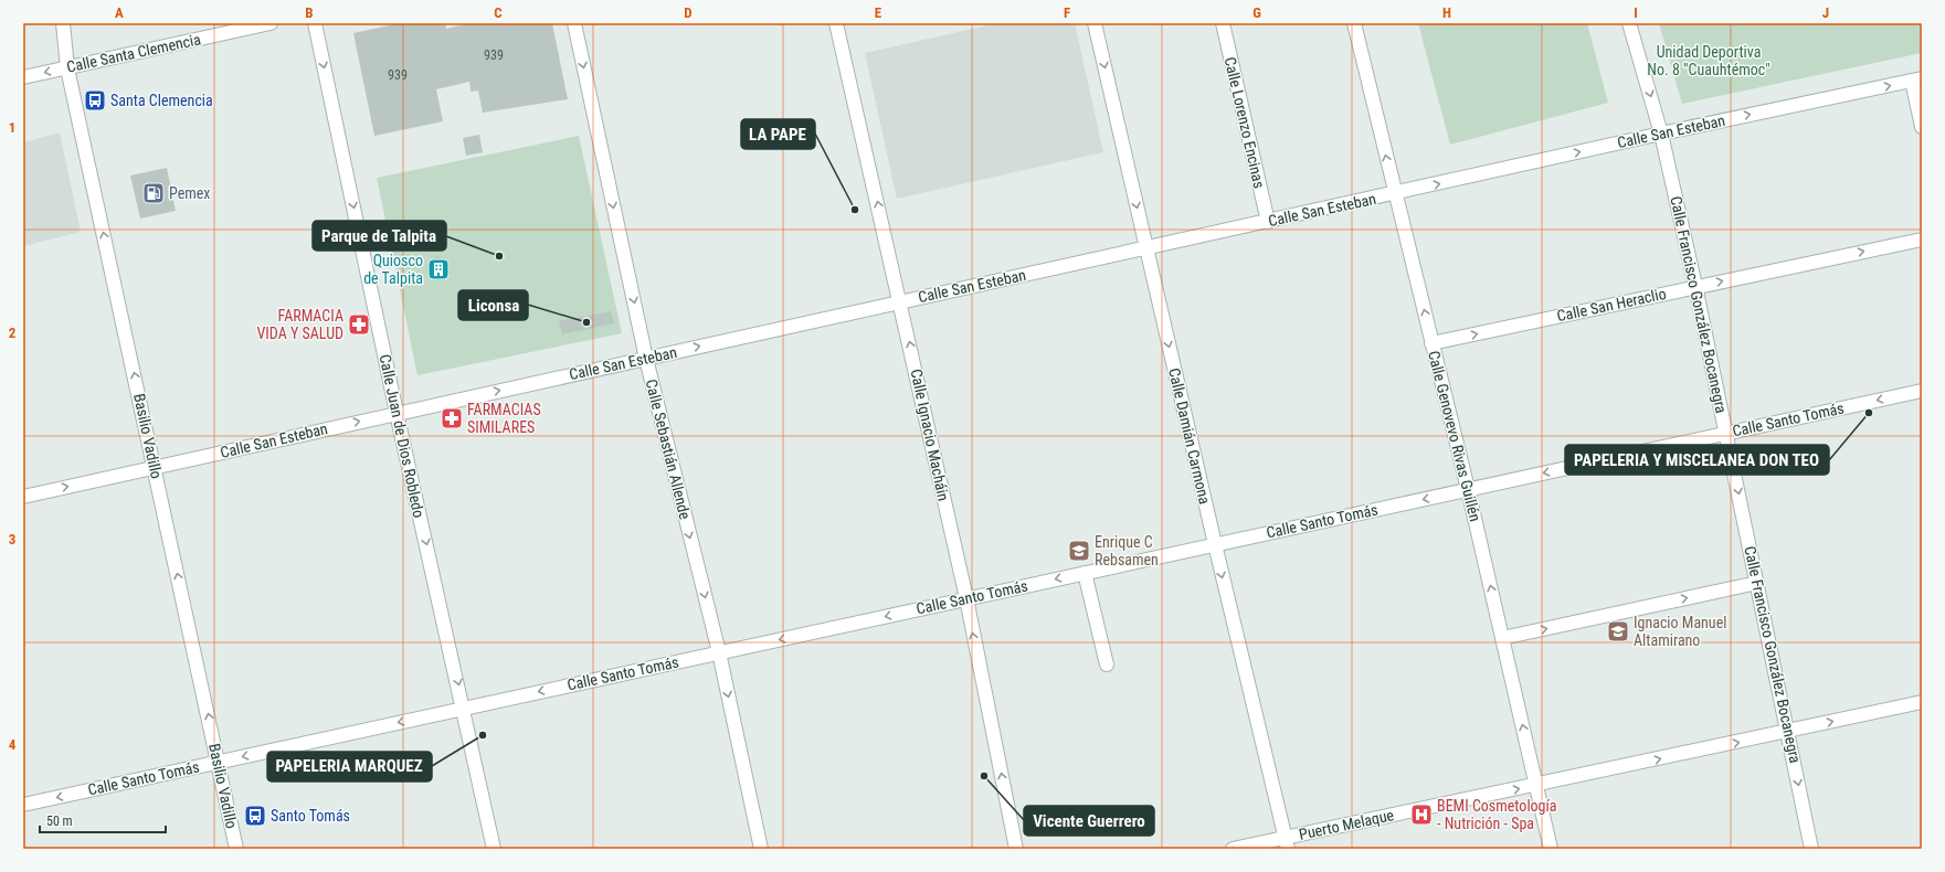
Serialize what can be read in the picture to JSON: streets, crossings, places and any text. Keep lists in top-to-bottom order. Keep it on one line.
{"streets":{"street":["Calle Santa Clemencia","Calle Lorenzo Encinas","Calle San Esteban","Calle San Heraclio","Calle Francisco González Bocanegra","Calle Santo Tomás","Calle Ignacio Macháin","Basilio Vadillo","Calle Juan de Dios Robledo","Calle Damián Carmona","Calle Genovevo Rivas Guillén","Calle Sebastián Allende","Puerto Melaque"]},"crossings":[["Calle Santa Clemencia","Basilio Vadillo"],["Calle Lorenzo Encinas","Calle San Esteban"],["Calle San Esteban","Calle Francisco González Bocanegra"],["Calle San Esteban","Calle Ignacio Macháin"],["Calle San Esteban","Basilio Vadillo"],["Calle San Esteban","Calle Juan de Dios Robledo"],["Calle San Esteban","Calle Damián Carmona"],["Calle San Esteban","Calle Genovevo Rivas Guillén"],["Calle San Esteban","Calle Sebastián Allende"],["Calle San Heraclio","Calle Francisco González Bocanegra"],["Calle San Heraclio","Calle Genovevo Rivas Guillén"],["Calle Francisco González Bocanegra","Calle Santo Tomás"],["Calle Francisco González Bocanegra","Puerto Melaque"],["Calle Santo Tomás","Calle Ignacio Macháin"],["Calle Santo Tomás","Basilio Vadillo"],["Calle Santo Tomás","Calle Juan de Dios Robledo"],["Calle Santo Tomás","Calle Damián Carmona"],["Calle Santo Tomás","Calle Genovevo Rivas Guillén"],["Calle Santo Tomás","Calle Sebastián Allende"],["Calle Damián Carmona","Puerto Melaque"],["Calle Genovevo Rivas Guillén","Puerto Melaque"]],"one_way":["Calle San Esteban","Calle San Heraclio","Calle Francisco González Bocanegra","Calle Santo Tomás","Calle Ignacio Macháin","Basilio Vadillo","Calle Juan de Dios Robledo","Calle Damián Carmona","Calle Genovevo Rivas Guillén","Calle Sebastián Allende","Puerto Melaque"],"parks":["Unidad Deportiva No. 8 \"Cuauhtémoc\""],"places":{"bus stop":["Santa Clemencia","Santo Tomás"],"fuel station":["Pemex"],"other":["LA PAPE","Parque de Talpita","Liconsa","PAPELERIA Y MISCELANEA DON TEO","PAPELERIA MARQUEZ","Vicente Guerrero"],"building":["Quiosco de Talpita"],"pharmacy":["FARMACIA VIDA Y SALUD","FARMACIAS SIMILARES"],"school or university":["Enrique C Rebsamen","Ignacio Manuel Altamirano"],"hospital":["BEMI Cosmetología - Nutrición - Spa"]},"house_numbers":["939","939"],"scale_bar":"50 m","grid":{"columns":["A","B","C","D","E","F","G","H","I","J"],"rows":["1","2","3","4"]}}
